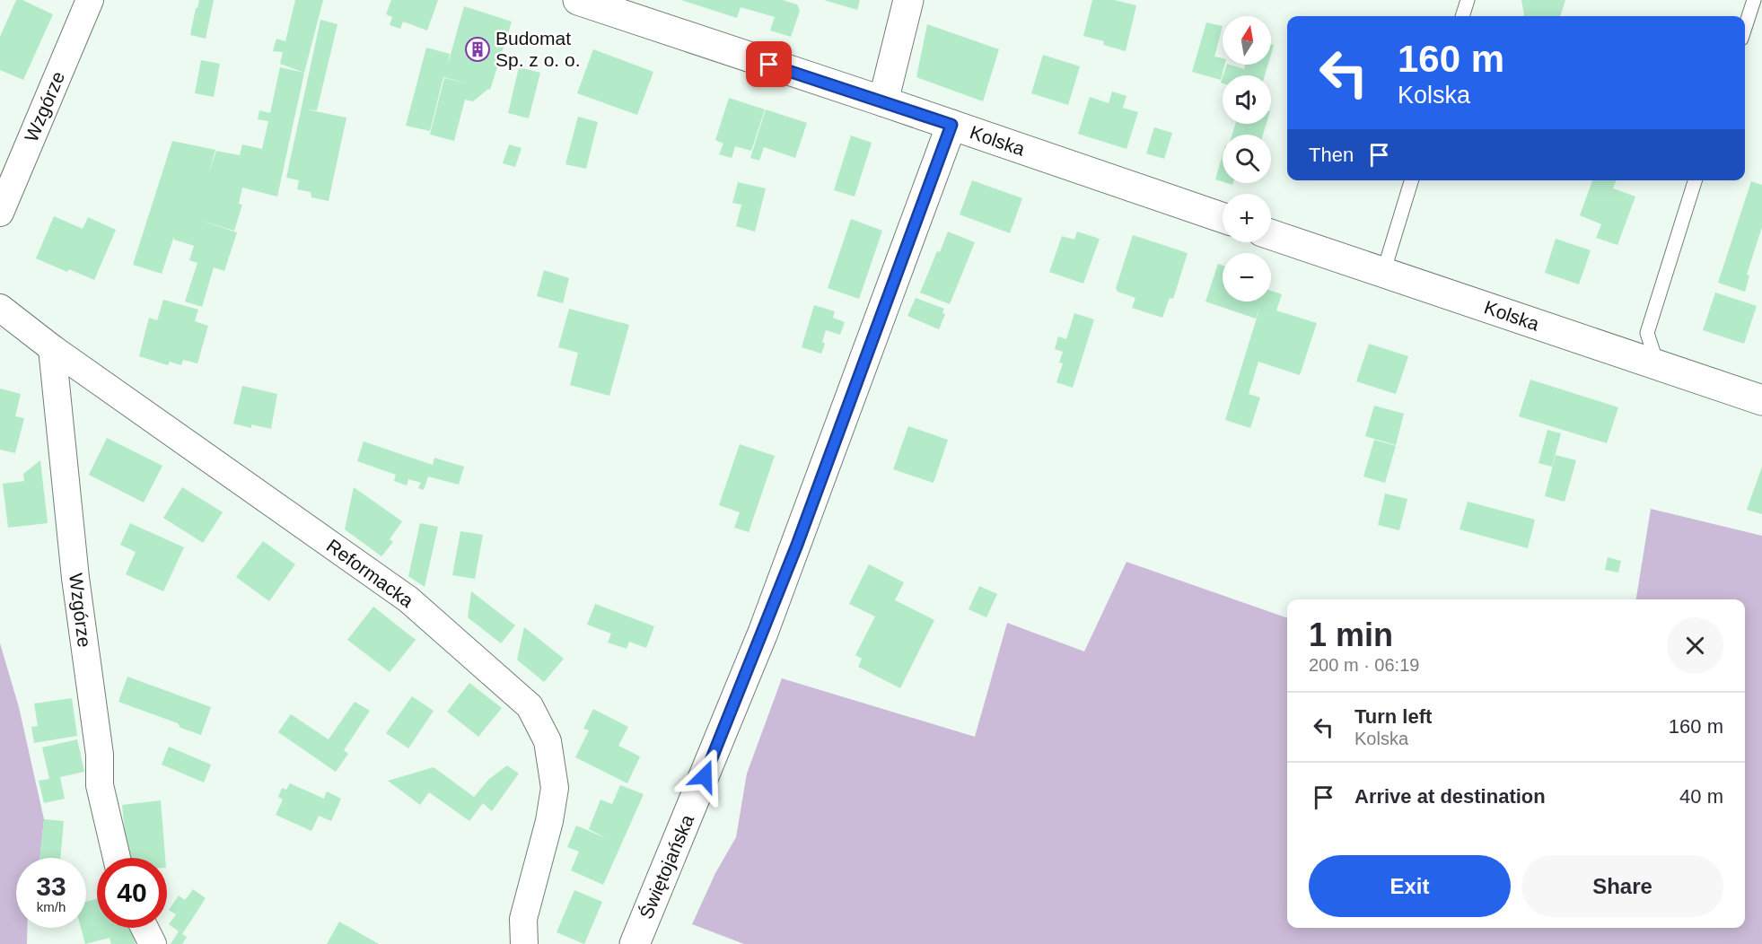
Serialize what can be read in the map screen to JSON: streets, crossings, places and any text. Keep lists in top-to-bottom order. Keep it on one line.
{"streets":{"street":["Wzgórze","Kolska","Reformacka","Świętojańska"]},"crossings":[["Wzgórze","Reformacka"],["Kolska","Świętojańska"]],"places":{"building":["Budomat Sp. z o. o."]},"north":"top","page":{"map_buttons":["+","−"],"turn":["160 m","Kolska"],"then":"Then","heading":["1 min","200 m · 06:19"],"list":[{"name":"Turn left","note":"Kolska","value":"160 m"},{"name":"Arrive at destination","value":"40 m"}],"buttons":["Exit","Share"],"speed":"33 km/h","limit":"40"}}
